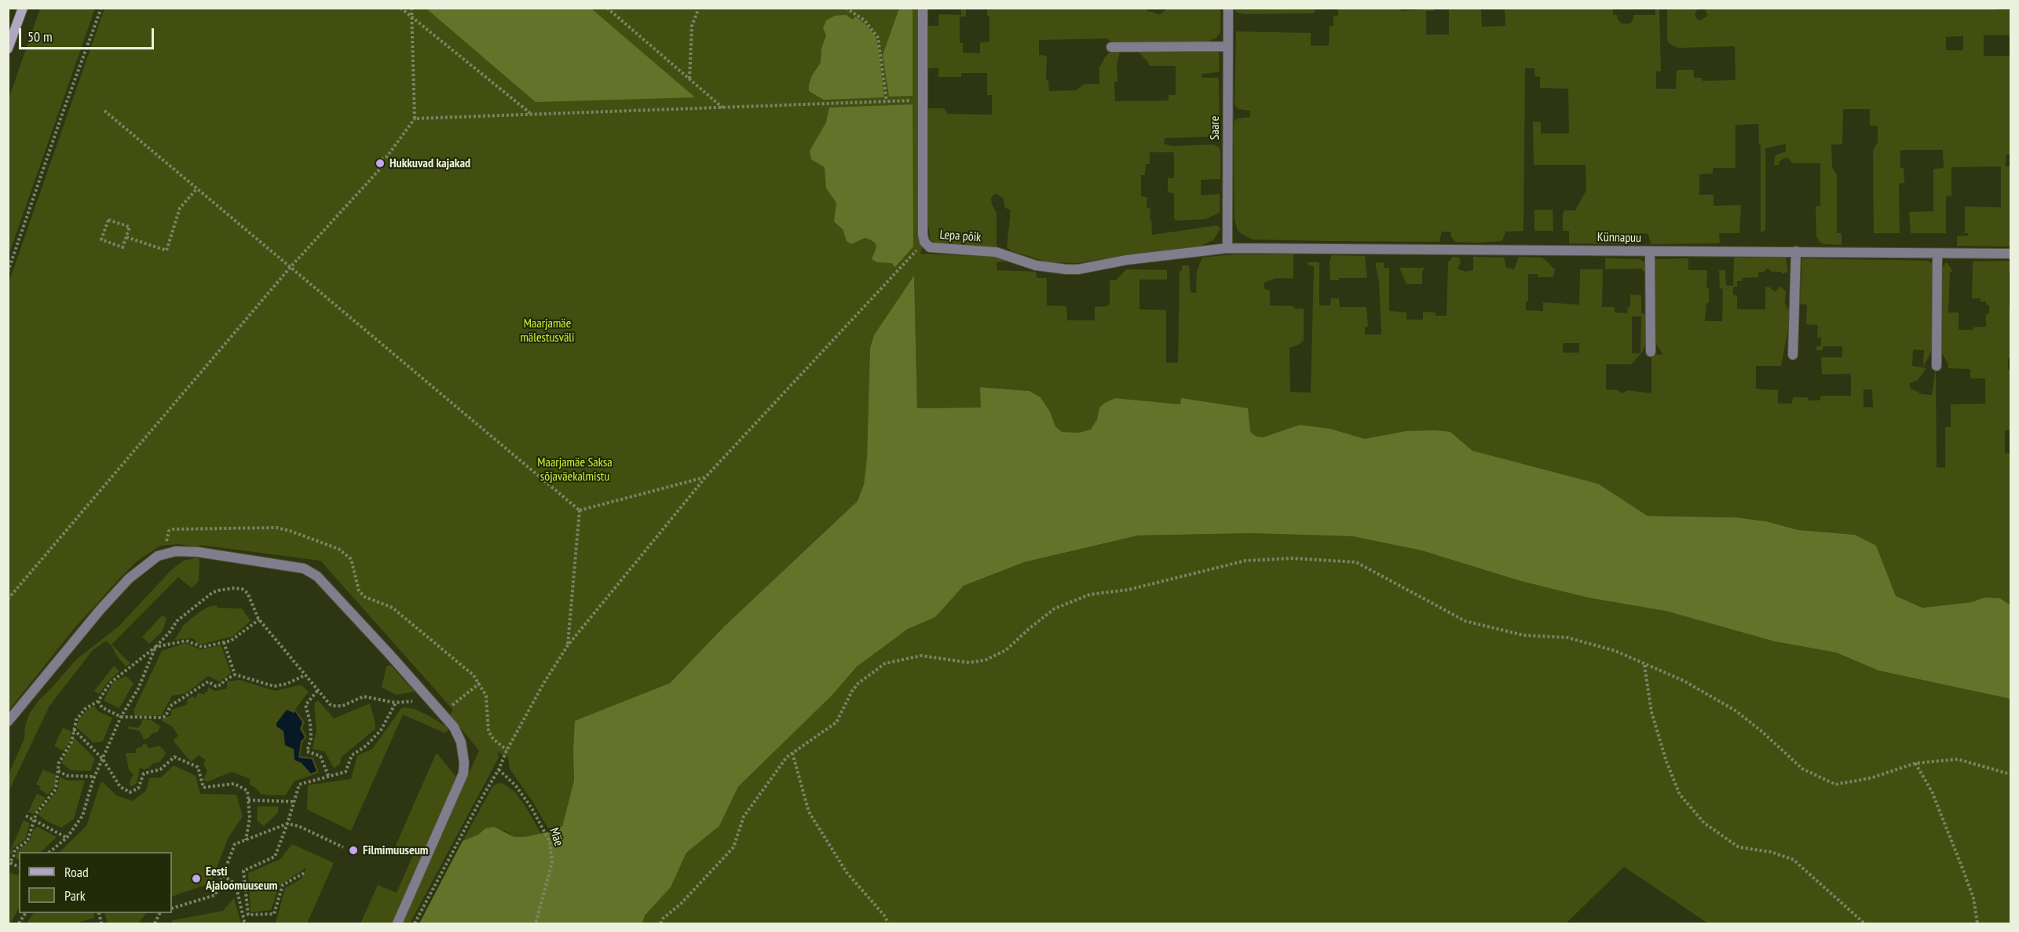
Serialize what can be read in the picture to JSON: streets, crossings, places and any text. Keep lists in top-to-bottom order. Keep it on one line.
{"streets":{"street":["Saare","Lepa põik","Künnapuu"],"path":["Mäe"]},"crossings":[["Saare","Lepa põik"],["Saare","Künnapuu"],["Lepa põik","Künnapuu"]],"parks":["Maarjamäe mälestusväli","Maarjamäe Saksa sõjaväekalmistu"],"places":["Hukkuvad kajakad","Filmimuuseum","Eesti Ajaloomuuseum"],"legend":["Road","Park"],"scale_bar":"50 m"}
